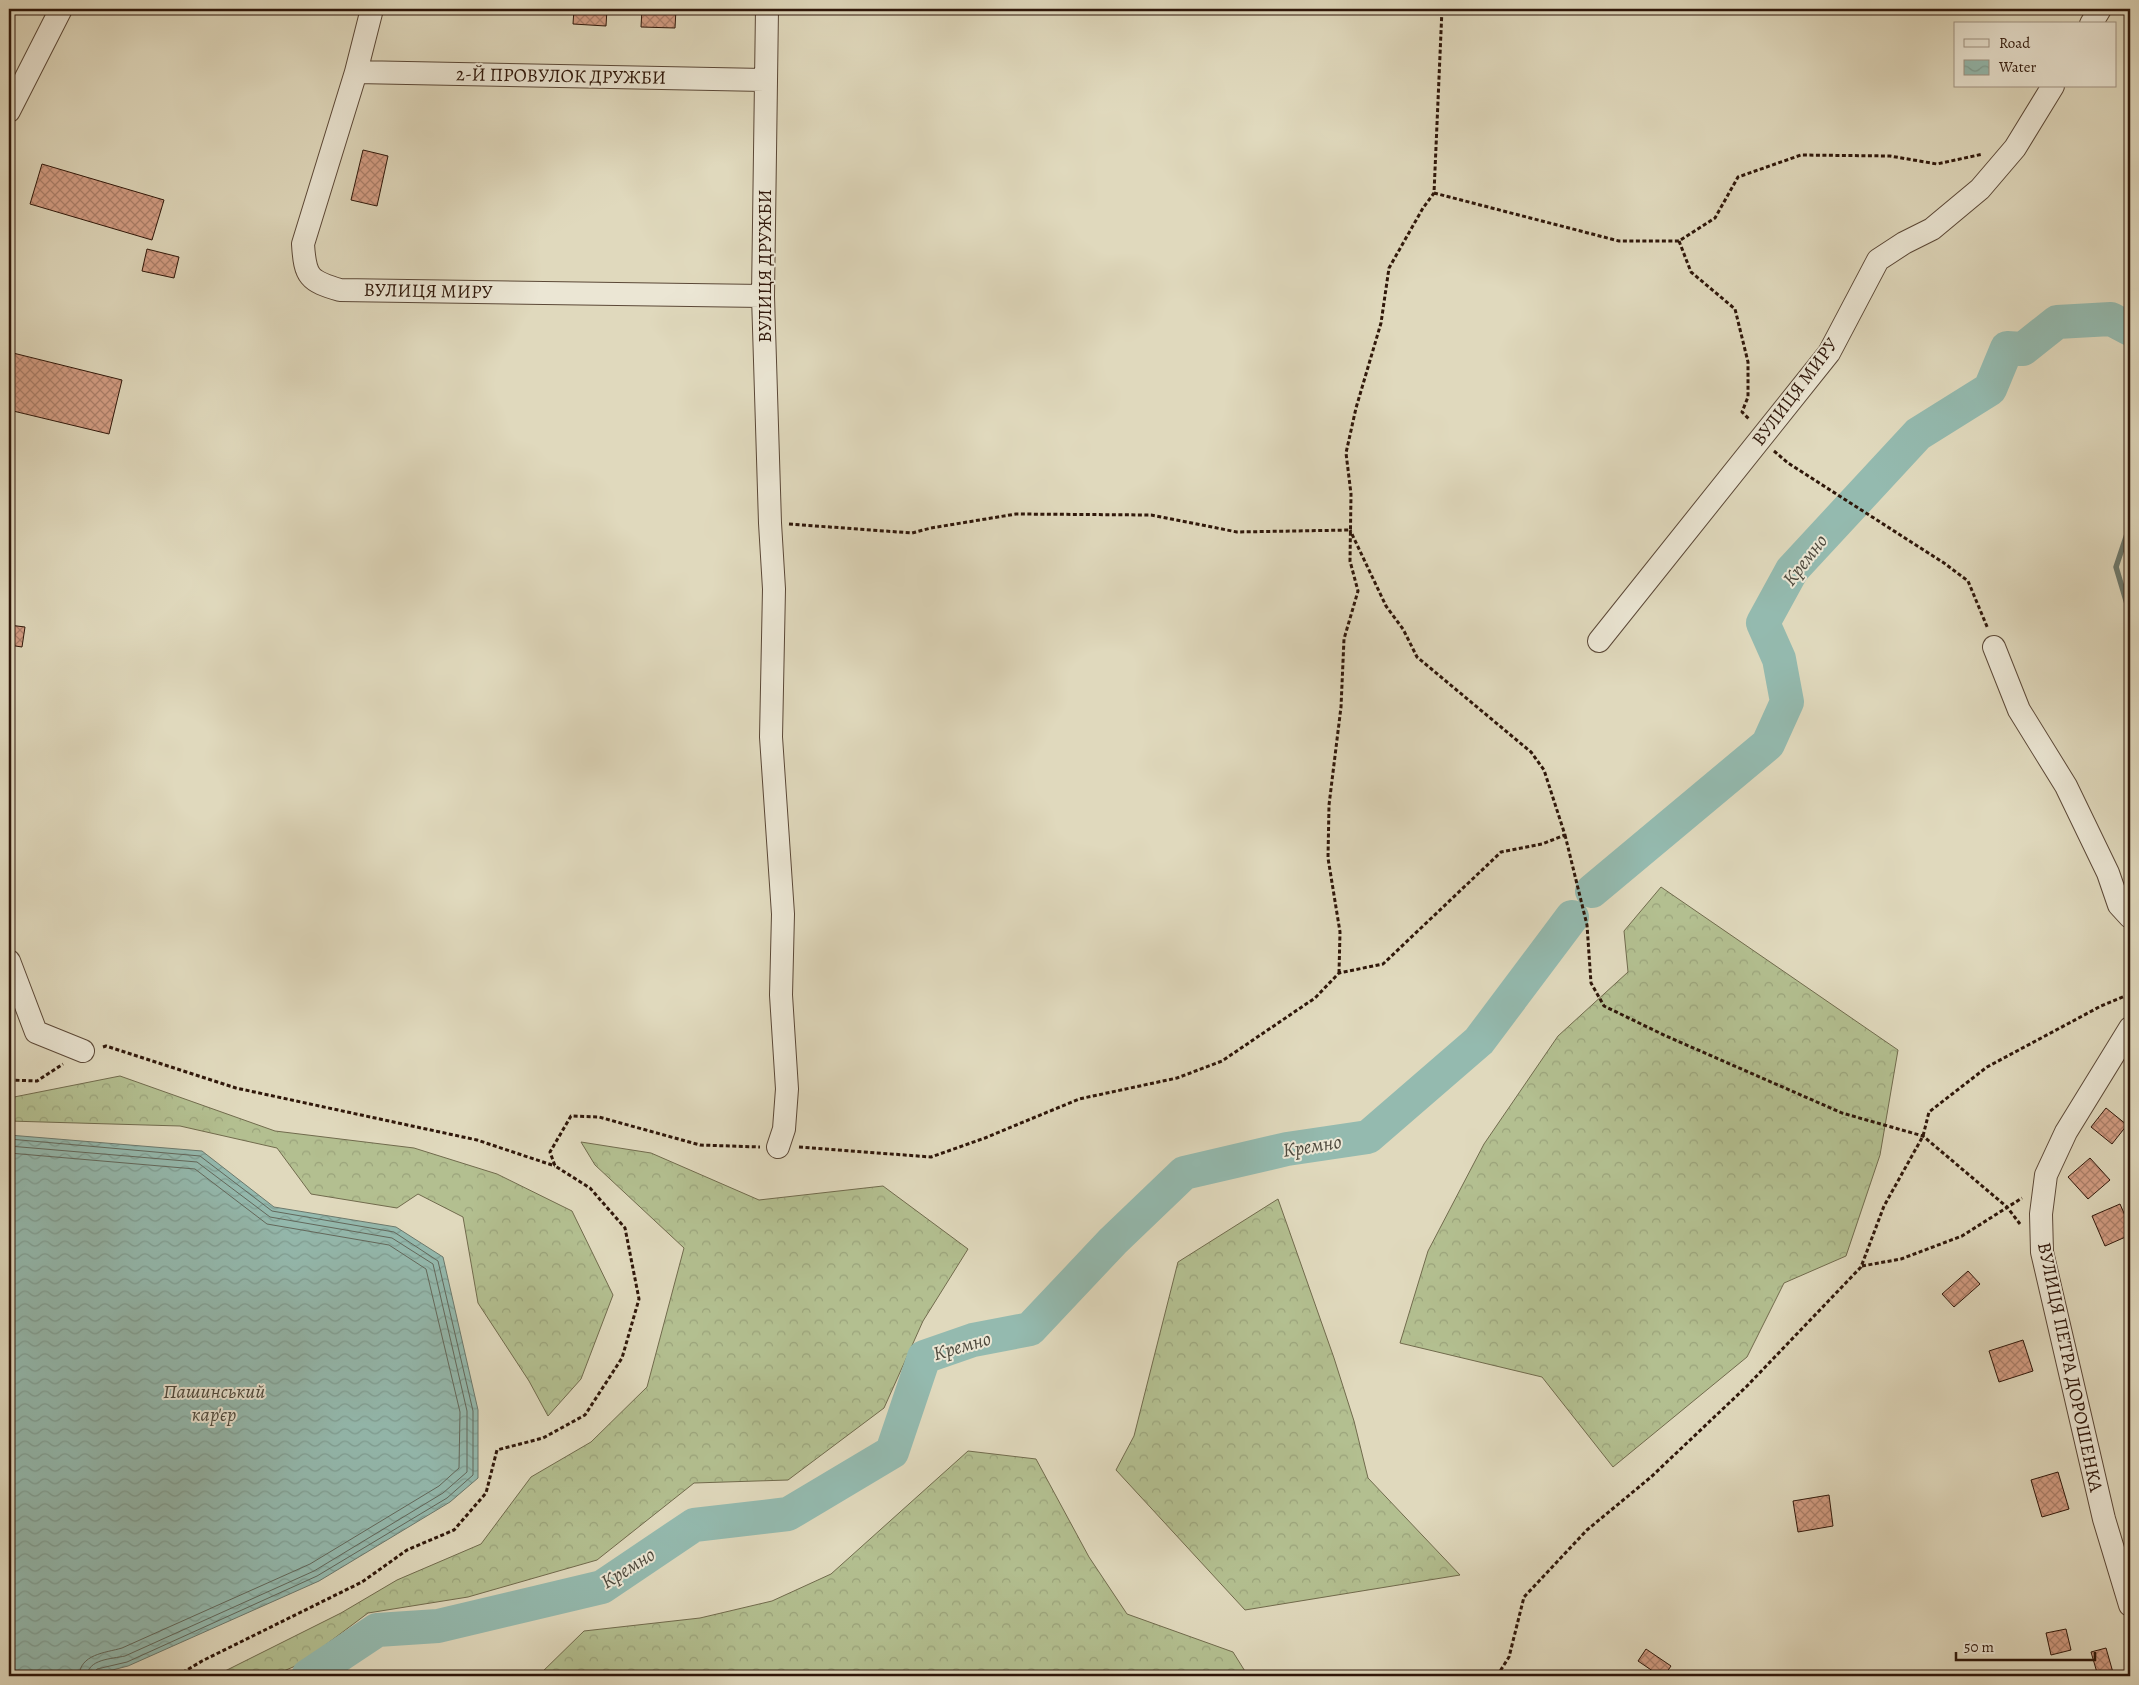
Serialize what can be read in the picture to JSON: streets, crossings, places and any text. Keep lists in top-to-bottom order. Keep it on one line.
{"streets":{"street":["2-Й ПРОВУЛОК ДРУЖБИ","ВУЛИЦЯ ДРУЖБИ","ВУЛИЦЯ МИРУ","ВУЛИЦЯ ПЕТРА ДОРОШЕНКА"]},"crossings":[["2-Й ПРОВУЛОК ДРУЖБИ","ВУЛИЦЯ ДРУЖБИ"],["2-Й ПРОВУЛОК ДРУЖБИ","ВУЛИЦЯ МИРУ"],["ВУЛИЦЯ ДРУЖБИ","ВУЛИЦЯ МИРУ"]],"water":["Кремно","Пашинський кар'єр"],"legend":["Road","Water"],"scale_bar":"50 m"}
